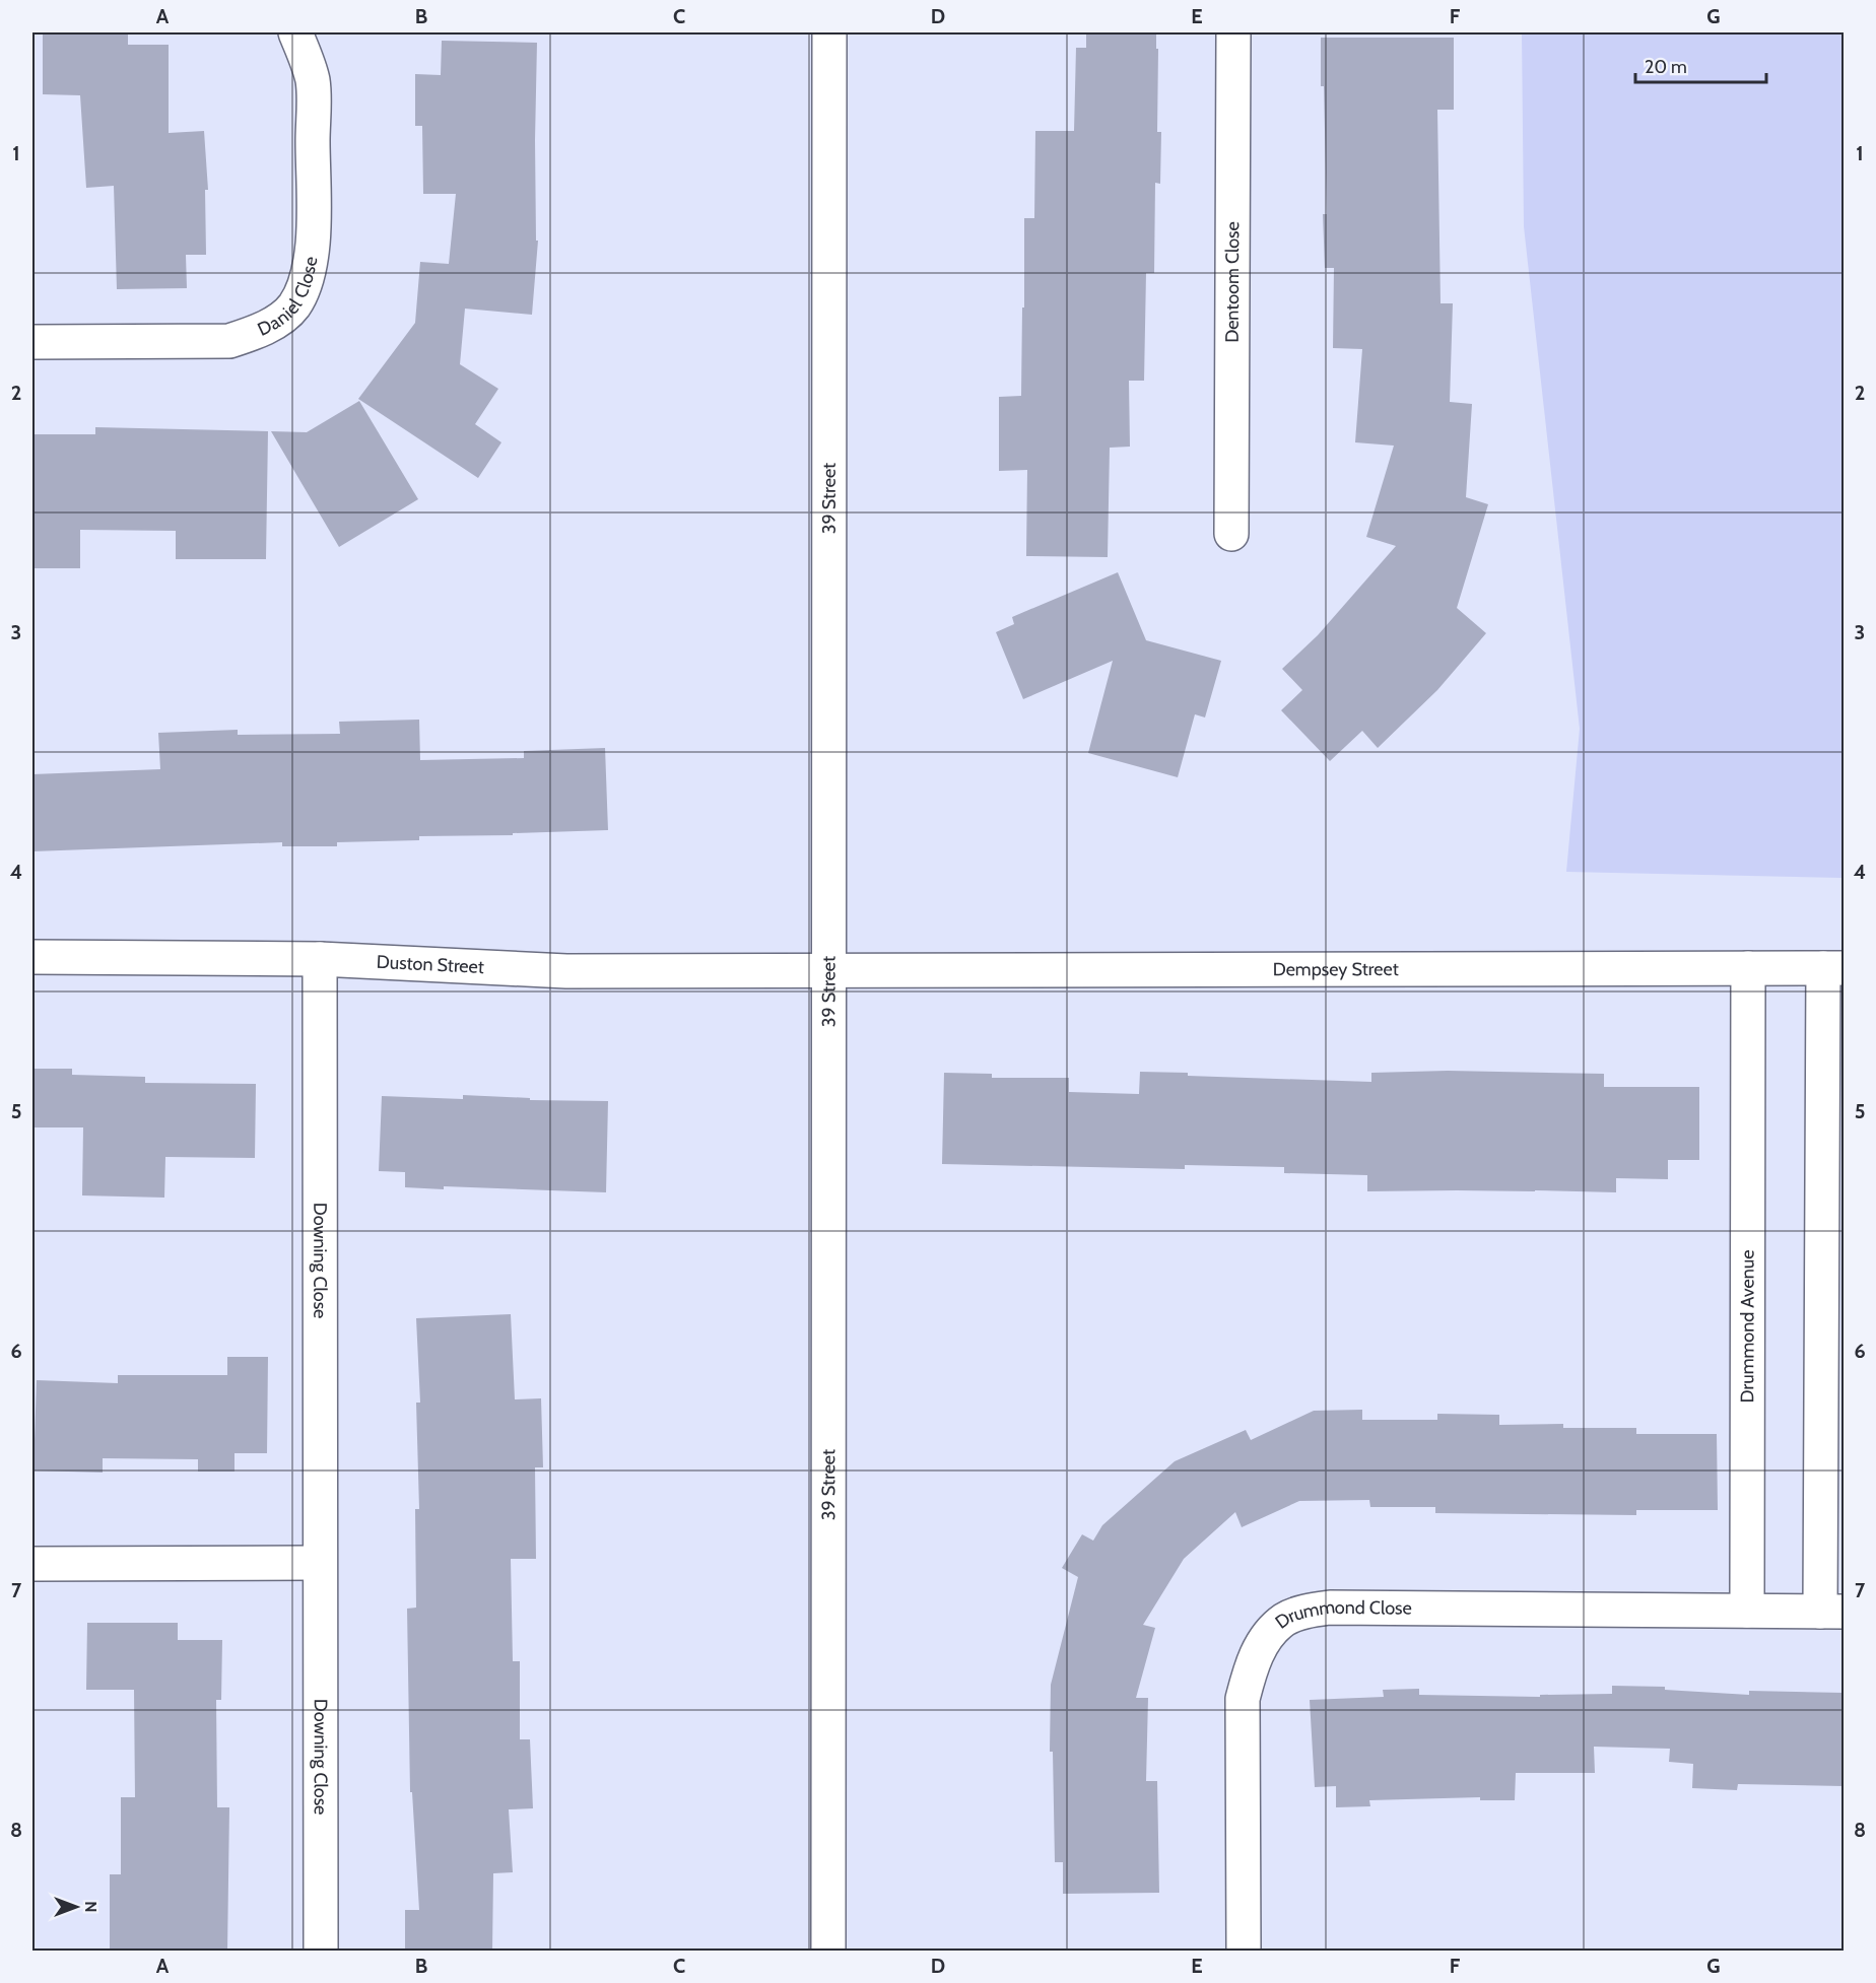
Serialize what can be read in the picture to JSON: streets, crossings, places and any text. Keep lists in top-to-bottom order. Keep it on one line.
{"streets":{"street":["Dentoom Close","Daniel Close","39 Street","Duston Street","Dempsey Street","Downing Close","Drummond Avenue","Drummond Close"]},"crossings":[["39 Street","Duston Street"],["39 Street","Dempsey Street"],["Duston Street","Dempsey Street"],["Duston Street","Downing Close"],["Dempsey Street","Drummond Avenue"],["Drummond Avenue","Drummond Close"]],"scale_bar":"20 m","north":"right","grid":{"columns":["A","B","C","D","E","F","G"],"rows":["1","2","3","4","5","6","7","8"]}}
